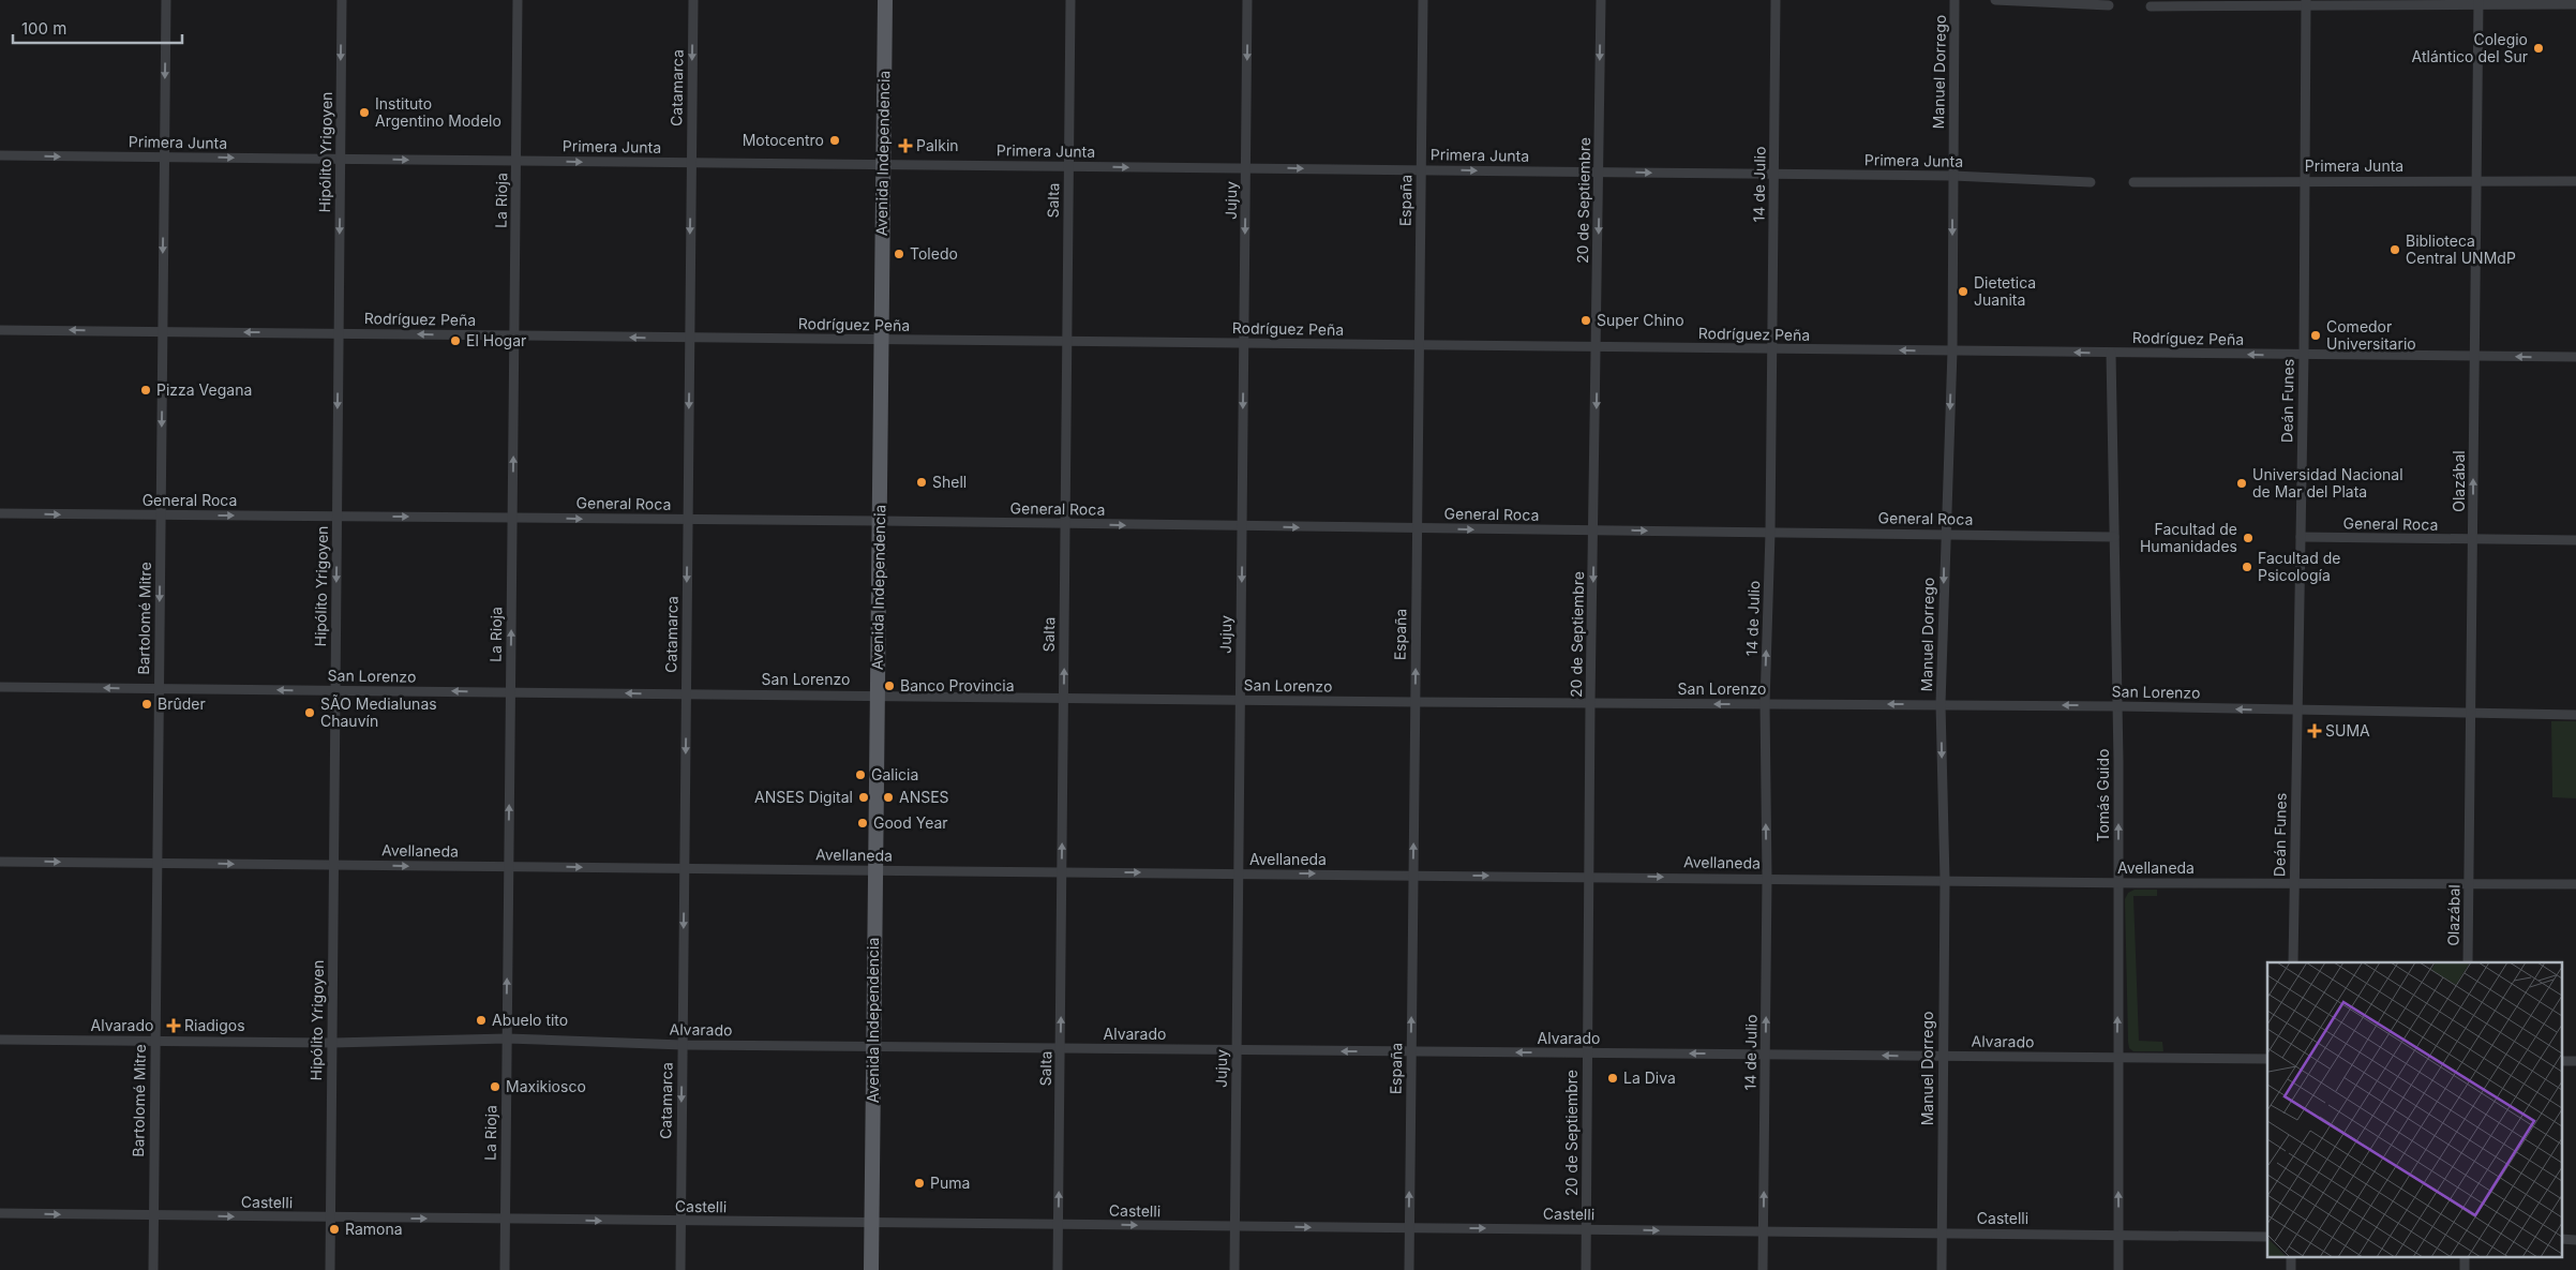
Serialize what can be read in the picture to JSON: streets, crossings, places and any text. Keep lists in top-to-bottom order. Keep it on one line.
{"streets":{"main road":["Avenida Independencia"],"street":["Manuel Dorrego","Catamarca","Primera Junta","Hipólito Yrigoyen","14 de Julio","La Rioja","Salta","Jujuy","España","20 de Septiembre","Rodríguez Peña","Deán Funes","Olazábal","General Roca","Bartolomé Mitre","San Lorenzo","Tomás Guido","Avellaneda","Alvarado","Castelli"]},"crossings":[["Manuel Dorrego","Primera Junta"],["Manuel Dorrego","Rodríguez Peña"],["Manuel Dorrego","General Roca"],["Manuel Dorrego","San Lorenzo"],["Manuel Dorrego","Avellaneda"],["Manuel Dorrego","Alvarado"],["Manuel Dorrego","Castelli"],["Catamarca","Primera Junta"],["Catamarca","Rodríguez Peña"],["Catamarca","General Roca"],["Catamarca","San Lorenzo"],["Catamarca","Avellaneda"],["Catamarca","Alvarado"],["Catamarca","Castelli"],["Primera Junta","Hipólito Yrigoyen"],["Primera Junta","Avenida Independencia"],["Primera Junta","14 de Julio"],["Primera Junta","La Rioja"],["Primera Junta","Salta"],["Primera Junta","Jujuy"],["Primera Junta","España"],["Primera Junta","20 de Septiembre"],["Primera Junta","Deán Funes"],["Primera Junta","Olazábal"],["Primera Junta","Bartolomé Mitre"],["Hipólito Yrigoyen","Rodríguez Peña"],["Hipólito Yrigoyen","General Roca"],["Hipólito Yrigoyen","San Lorenzo"],["Hipólito Yrigoyen","Avellaneda"],["Hipólito Yrigoyen","Alvarado"],["Hipólito Yrigoyen","Castelli"],["Avenida Independencia","Rodríguez Peña"],["Avenida Independencia","General Roca"],["Avenida Independencia","San Lorenzo"],["Avenida Independencia","Avellaneda"],["Avenida Independencia","Alvarado"],["Avenida Independencia","Castelli"],["14 de Julio","Rodríguez Peña"],["14 de Julio","General Roca"],["14 de Julio","San Lorenzo"],["14 de Julio","Avellaneda"],["14 de Julio","Alvarado"],["14 de Julio","Castelli"],["La Rioja","Rodríguez Peña"],["La Rioja","General Roca"],["La Rioja","San Lorenzo"],["La Rioja","Avellaneda"],["La Rioja","Alvarado"],["La Rioja","Castelli"],["Salta","Rodríguez Peña"],["Salta","General Roca"],["Salta","San Lorenzo"],["Salta","Avellaneda"],["Salta","Alvarado"],["Salta","Castelli"],["Jujuy","Rodríguez Peña"],["Jujuy","General Roca"],["Jujuy","San Lorenzo"],["Jujuy","Avellaneda"],["Jujuy","Alvarado"],["Jujuy","Castelli"],["España","Rodríguez Peña"],["España","General Roca"],["España","San Lorenzo"],["España","Avellaneda"],["España","Alvarado"],["España","Castelli"],["20 de Septiembre","Rodríguez Peña"],["20 de Septiembre","General Roca"],["20 de Septiembre","San Lorenzo"],["20 de Septiembre","Avellaneda"],["20 de Septiembre","Alvarado"],["20 de Septiembre","Castelli"],["Rodríguez Peña","Deán Funes"],["Rodríguez Peña","Olazábal"],["Rodríguez Peña","Bartolomé Mitre"],["Rodríguez Peña","Tomás Guido"],["Deán Funes","General Roca"],["Deán Funes","San Lorenzo"],["Deán Funes","Avellaneda"],["Olazábal","General Roca"],["Olazábal","San Lorenzo"],["Olazábal","Avellaneda"],["General Roca","Bartolomé Mitre"],["General Roca","Tomás Guido"],["Bartolomé Mitre","San Lorenzo"],["Bartolomé Mitre","Avellaneda"],["Bartolomé Mitre","Alvarado"],["Bartolomé Mitre","Castelli"],["San Lorenzo","Tomás Guido"],["Tomás Guido","Avellaneda"],["Tomás Guido","Alvarado"],["Tomás Guido","Castelli"]],"one_way":["Manuel Dorrego","Catamarca","Primera Junta","Hipólito Yrigoyen","14 de Julio","La Rioja","Salta","Jujuy","España","20 de Septiembre","Rodríguez Peña","General Roca","Bartolomé Mitre","San Lorenzo","Tomás Guido","Avellaneda","Castelli"],"places":{"other":["Colegio Atlántico del Sur","Instituto Argentino Modelo","Motocentro","Biblioteca Central UNMdP","Toledo","Dietetica Juanita","Super Chino","Comedor Universitario","El Hogar","Pizza Vegana","Shell","Universidad Nacional de Mar del Plata","Facultad de Humanidades","Facultad de Psicología","Banco Provincia","Brûder","SÃO Medialunas Chauvín","Galicia","ANSES Digital","ANSES","Good Year","Abuelo tito","La Diva","Maxikiosco","Puma","Ramona"],"health":["Palkin","SUMA","Riadigos"]},"scale_bar":"100 m"}
